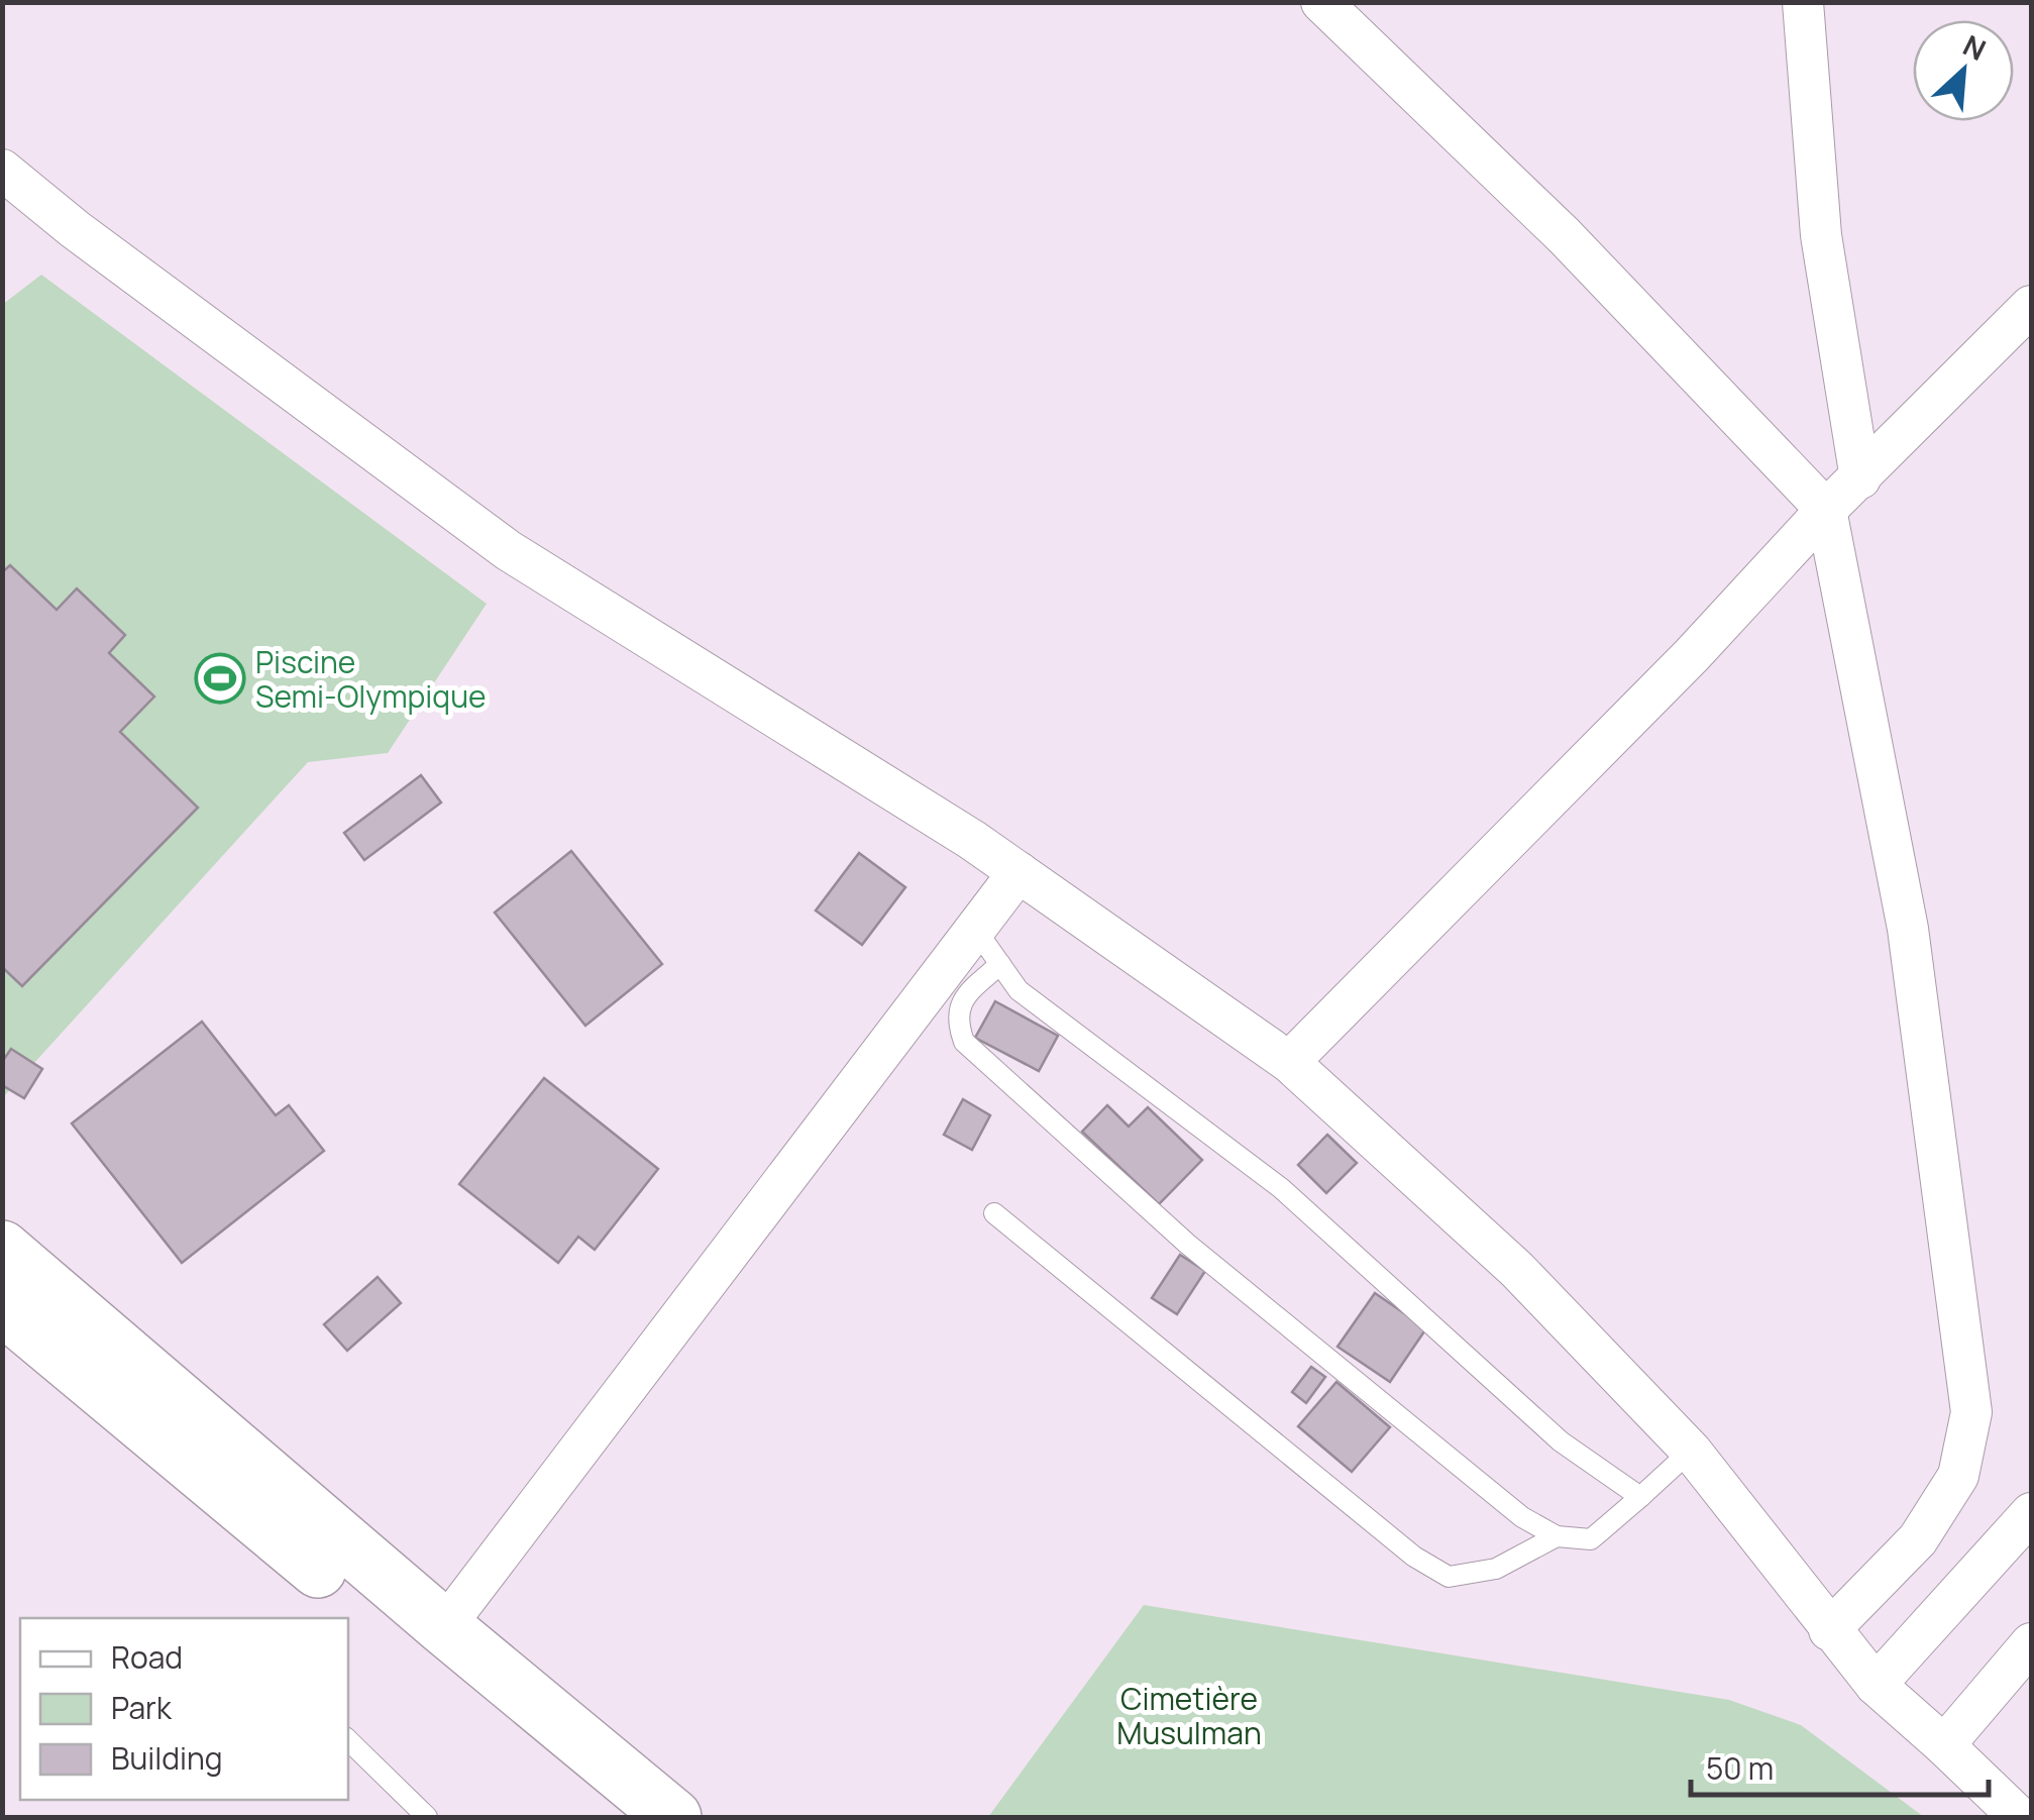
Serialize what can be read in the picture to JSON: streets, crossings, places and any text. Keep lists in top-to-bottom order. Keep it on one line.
{"parks":["Cimetière Musulman"],"places":{"sports":["Piscine Semi-Olympique"]},"legend":["Road","Park","Building"],"scale_bar":"50 m","north":"top right"}
